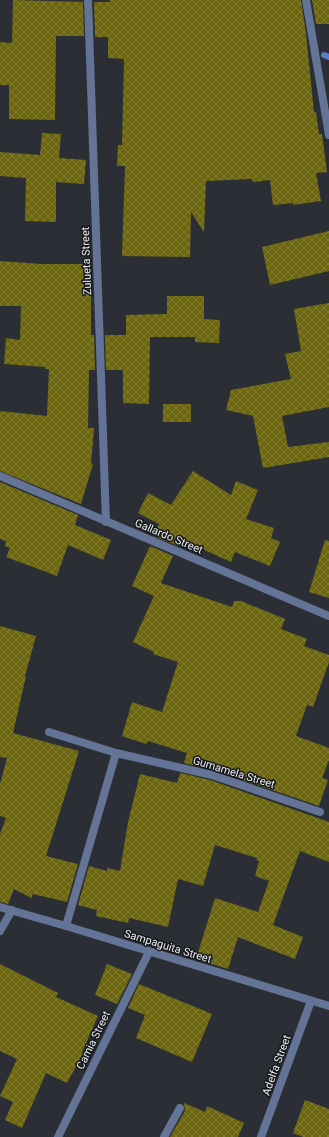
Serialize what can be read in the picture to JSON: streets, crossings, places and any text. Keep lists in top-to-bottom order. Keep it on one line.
{"streets":{"street":["Zulueta Street","Gallardo Street","Gumamela Street","Sampaguita Street","Camia Street","Adelfa Street"]},"crossings":[["Zulueta Street","Gallardo Street"],["Sampaguita Street","Camia Street"],["Sampaguita Street","Adelfa Street"]]}
